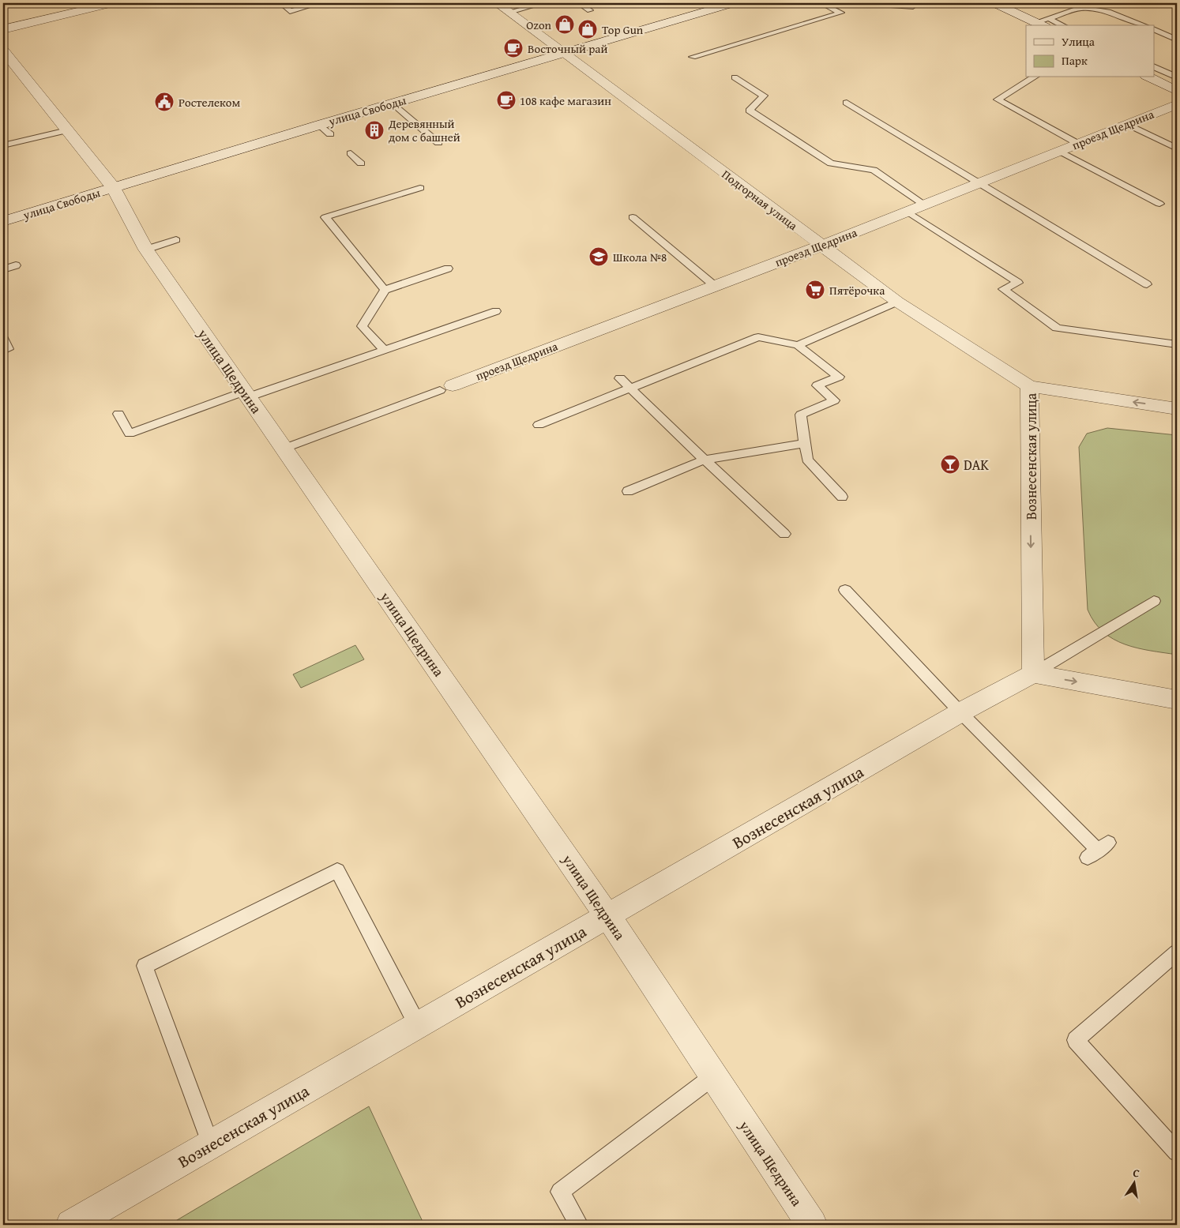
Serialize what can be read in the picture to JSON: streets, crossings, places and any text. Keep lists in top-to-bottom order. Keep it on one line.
{"streets":{"street":["улица Свободы","проезд Щедрина","Подгорная улица","улица Щедрина","Вознесенская улица"]},"crossings":[["улица Свободы","Подгорная улица"],["улица Свободы","улица Щедрина"],["проезд Щедрина","Подгорная улица"],["Подгорная улица","Вознесенская улица"],["улица Щедрина","Вознесенская улица"]],"places":{"shop":["Ozon","Top Gun"],"cafe":["Восточный рай","108 кафе магазин"],"public building":["Ростелеком"],"building":["Деревянный дом с башней"],"school or university":["Школа №8"],"supermarket":["Пятёрочка"],"bar":["DAK"]},"legend":["Улица","Парк"],"north":"top"}
